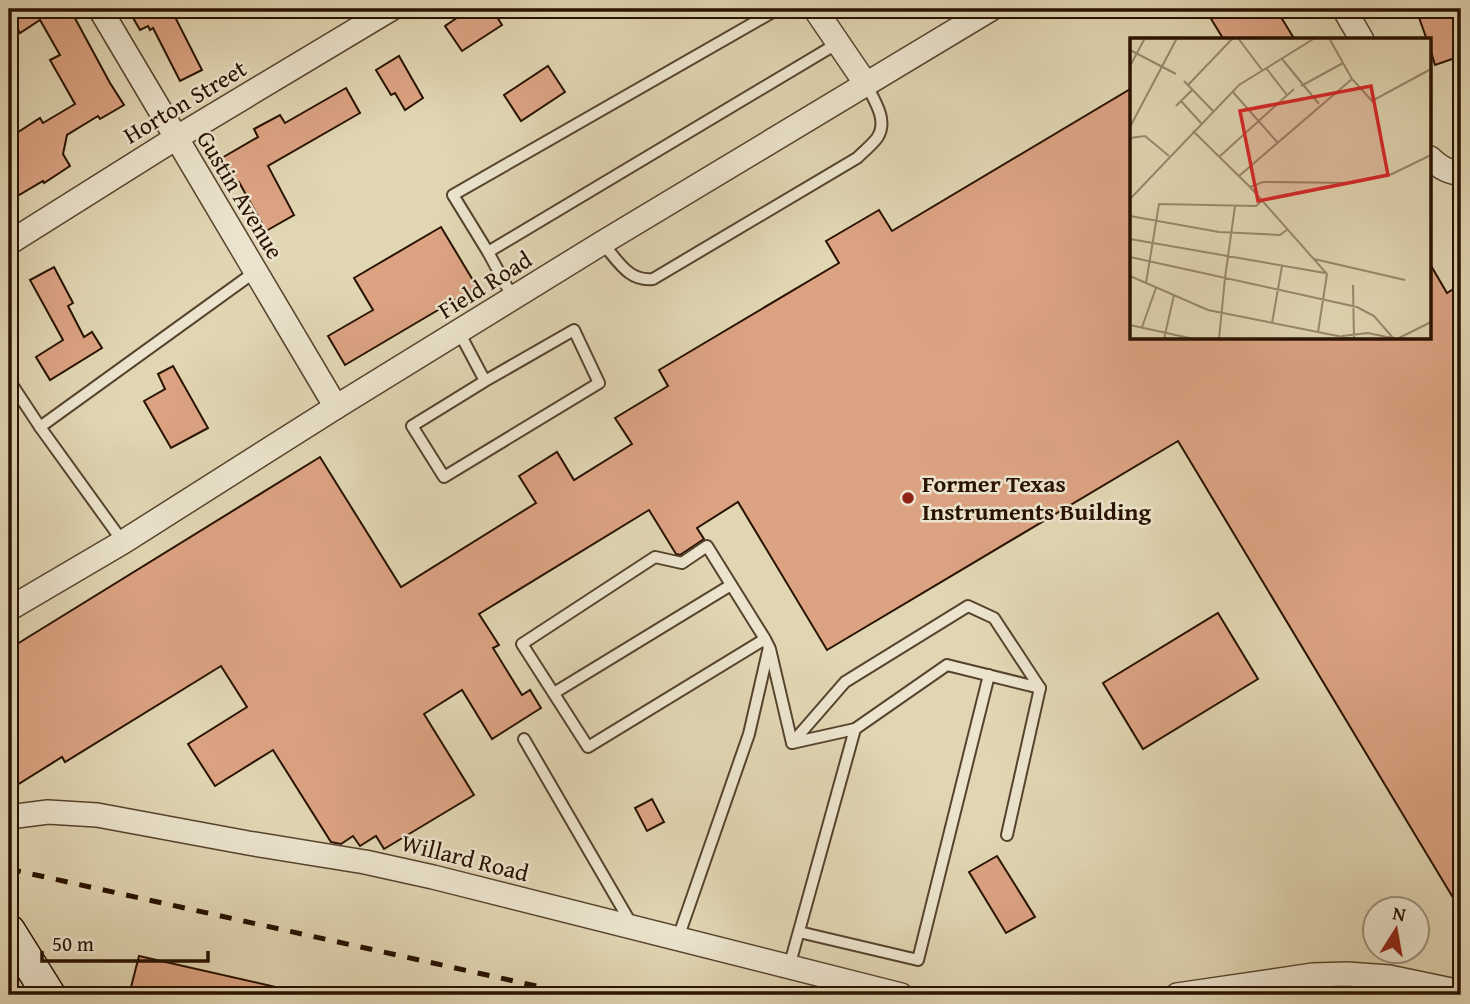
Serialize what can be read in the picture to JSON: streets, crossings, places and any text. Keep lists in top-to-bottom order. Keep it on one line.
{"streets":{"street":["Horton Street","Gustin Avenue","Field Road","Willard Road"]},"crossings":[["Horton Street","Gustin Avenue"],["Gustin Avenue","Field Road"]],"places":["Former Texas Instruments Building"],"scale_bar":"50 m","north":"top"}
